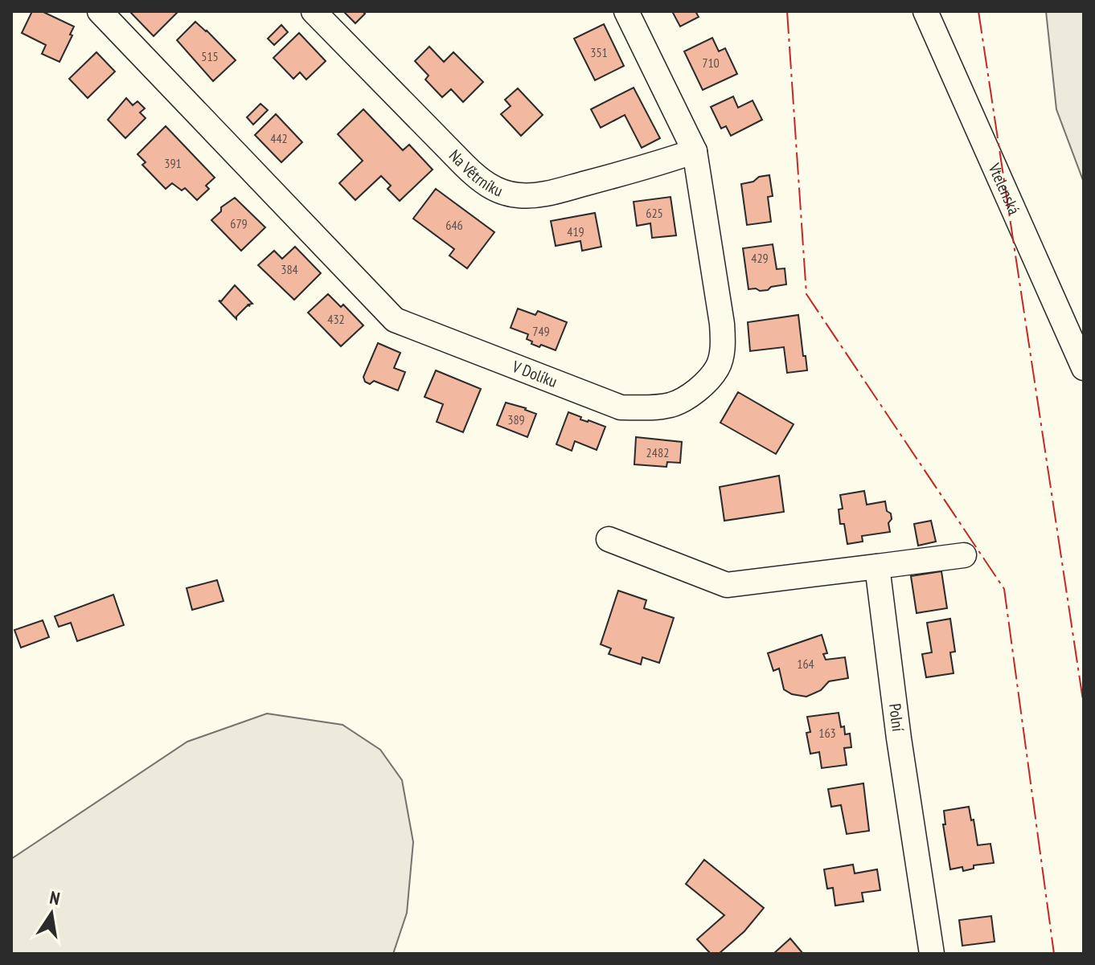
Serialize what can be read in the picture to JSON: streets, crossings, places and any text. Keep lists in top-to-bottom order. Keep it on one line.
{"streets":{"street":["Na Větrníku","Vtelenská","V Dolíku","Polní"]},"crossings":[["Na Větrníku","V Dolíku"]],"house_numbers":["351","515","710","442","391","625","679","646","419","429","384","432","749","389","2482","164","163"],"north":"top"}
